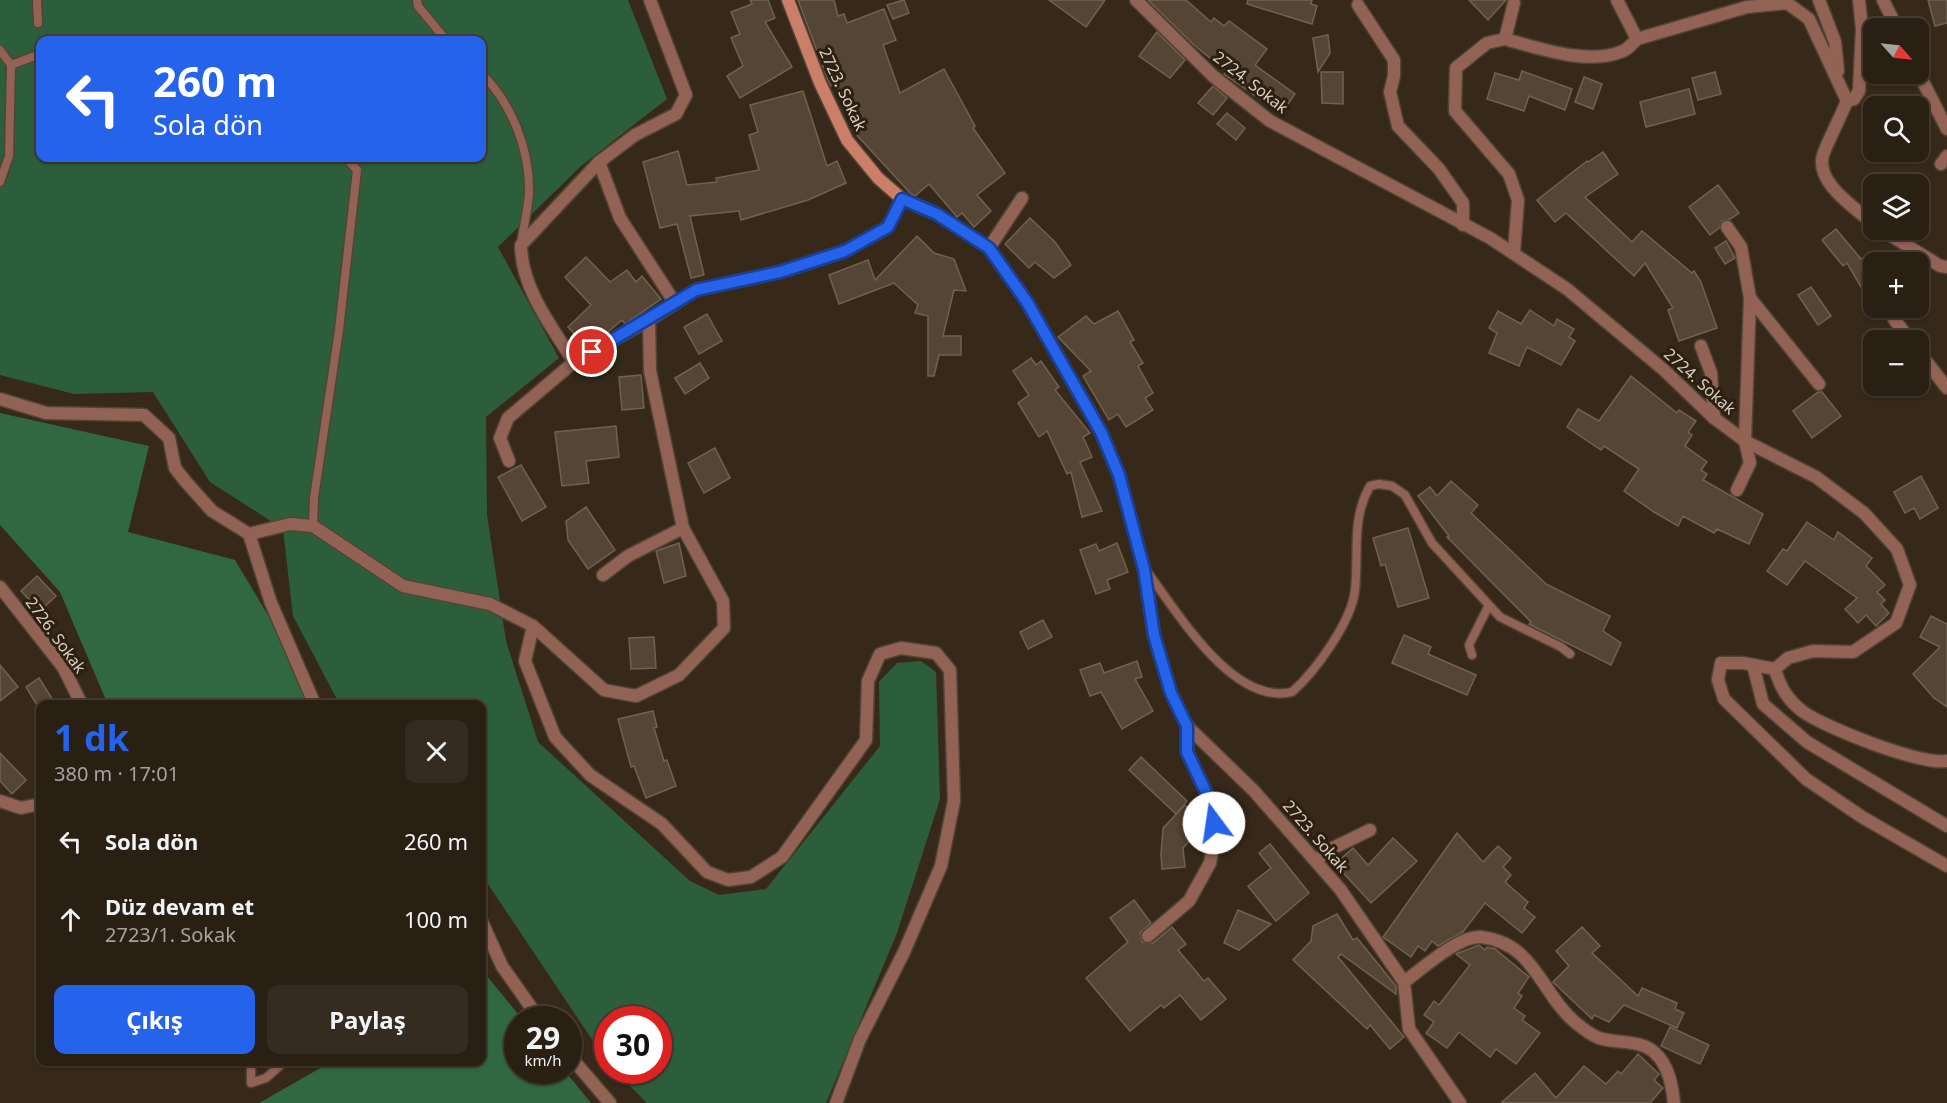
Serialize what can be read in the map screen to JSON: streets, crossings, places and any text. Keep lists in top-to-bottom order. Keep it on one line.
{"streets":{"street":["2724. Sokak","2723. Sokak","2726. Sokak"]},"north":"bottom right","page":{"map_buttons":["+","−"],"turn":["260 m","Sola dön"],"heading":["1 dk","380 m · 17:01"],"list":[{"name":"Sola dön","value":"260 m"},{"name":"Düz devam et","note":"2723/1. Sokak","value":"100 m"}],"buttons":["Çıkış","Paylaş"],"speed":"29 km/h","limit":"30"}}
